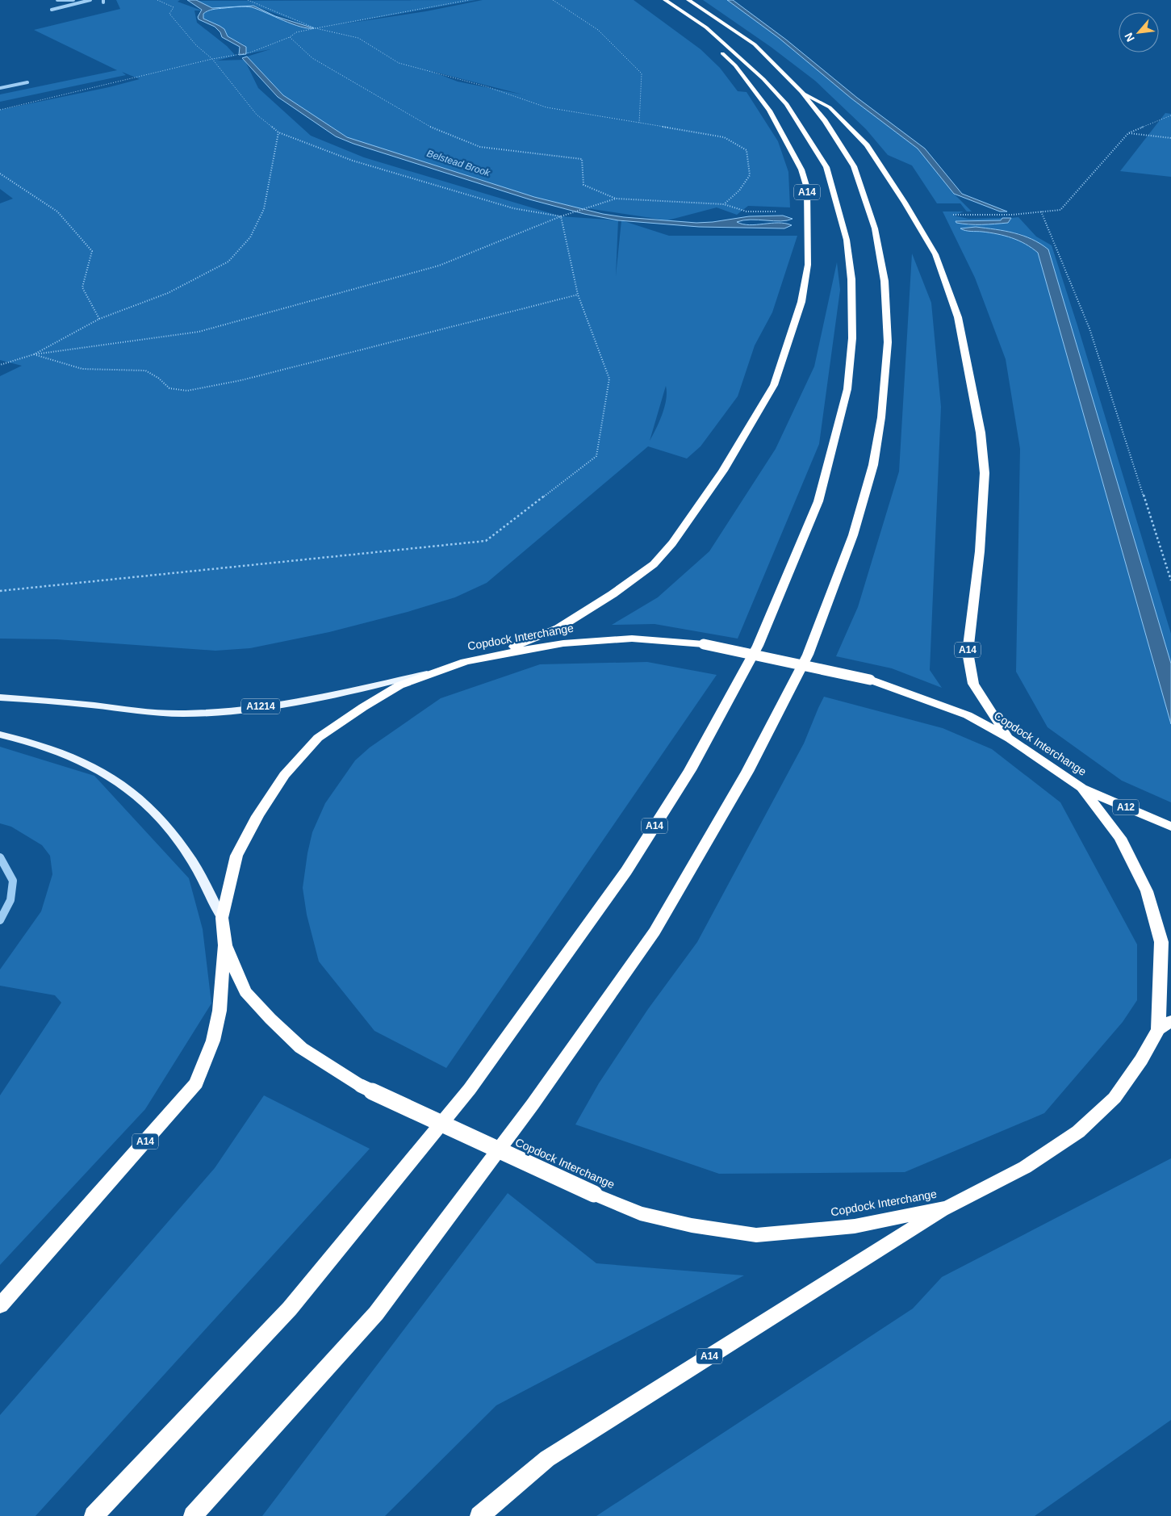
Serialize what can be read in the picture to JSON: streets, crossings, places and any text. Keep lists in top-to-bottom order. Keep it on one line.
{"streets":{"highway":["A14","Copdock Interchange","A12"],"main road":["A1214"]},"crossings":[["A14","Copdock Interchange"],["Copdock Interchange","A1214"],["Copdock Interchange","A12"]],"water":["Belstead Brook"],"north":"bottom left"}
